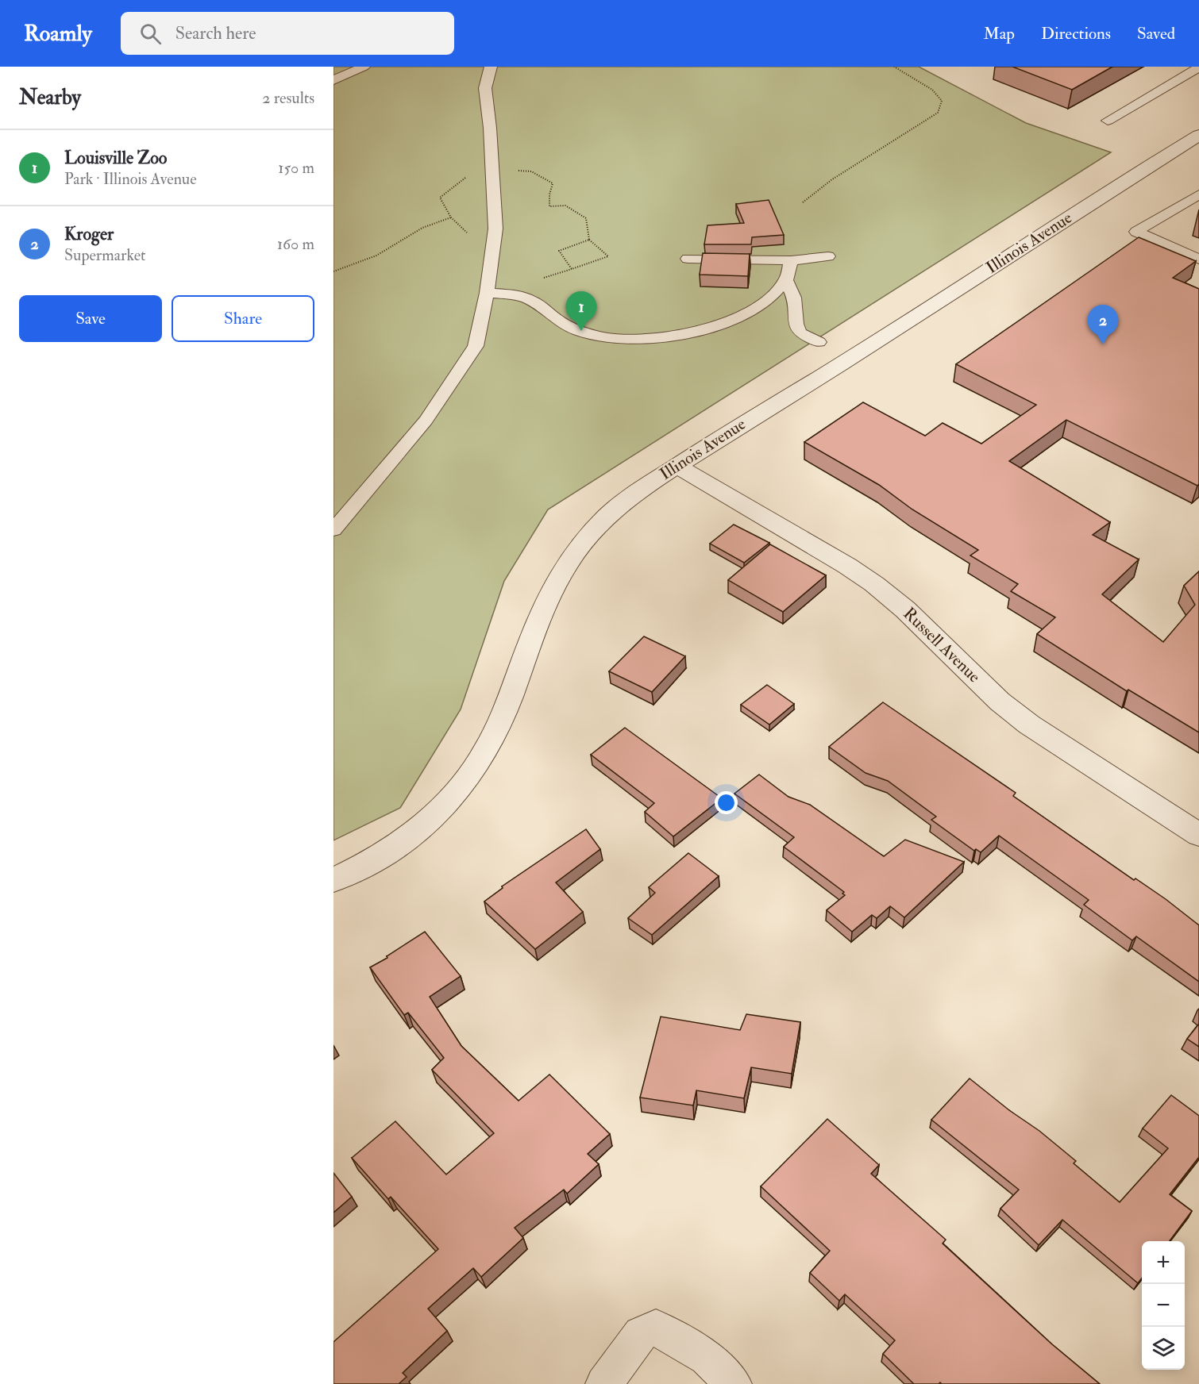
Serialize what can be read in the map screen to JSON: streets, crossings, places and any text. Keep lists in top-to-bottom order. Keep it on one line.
{"streets":{"street":["Illinois Avenue","Russell Avenue"]},"crossings":[["Illinois Avenue","Russell Avenue"]],"page":{"header":"Roamly","search":"Search here","nav":["Map","Directions","Saved"],"heading":["Nearby","2 results"],"list":[{"mark":"1","name":"Louisville Zoo","note":"Park · Illinois Avenue","value":"150 m"},{"mark":"2","name":"Kroger","note":"Supermarket","value":"160 m"}],"buttons":["Save","Share"],"pins":["1","2"],"map_buttons":["+","−"]}}
